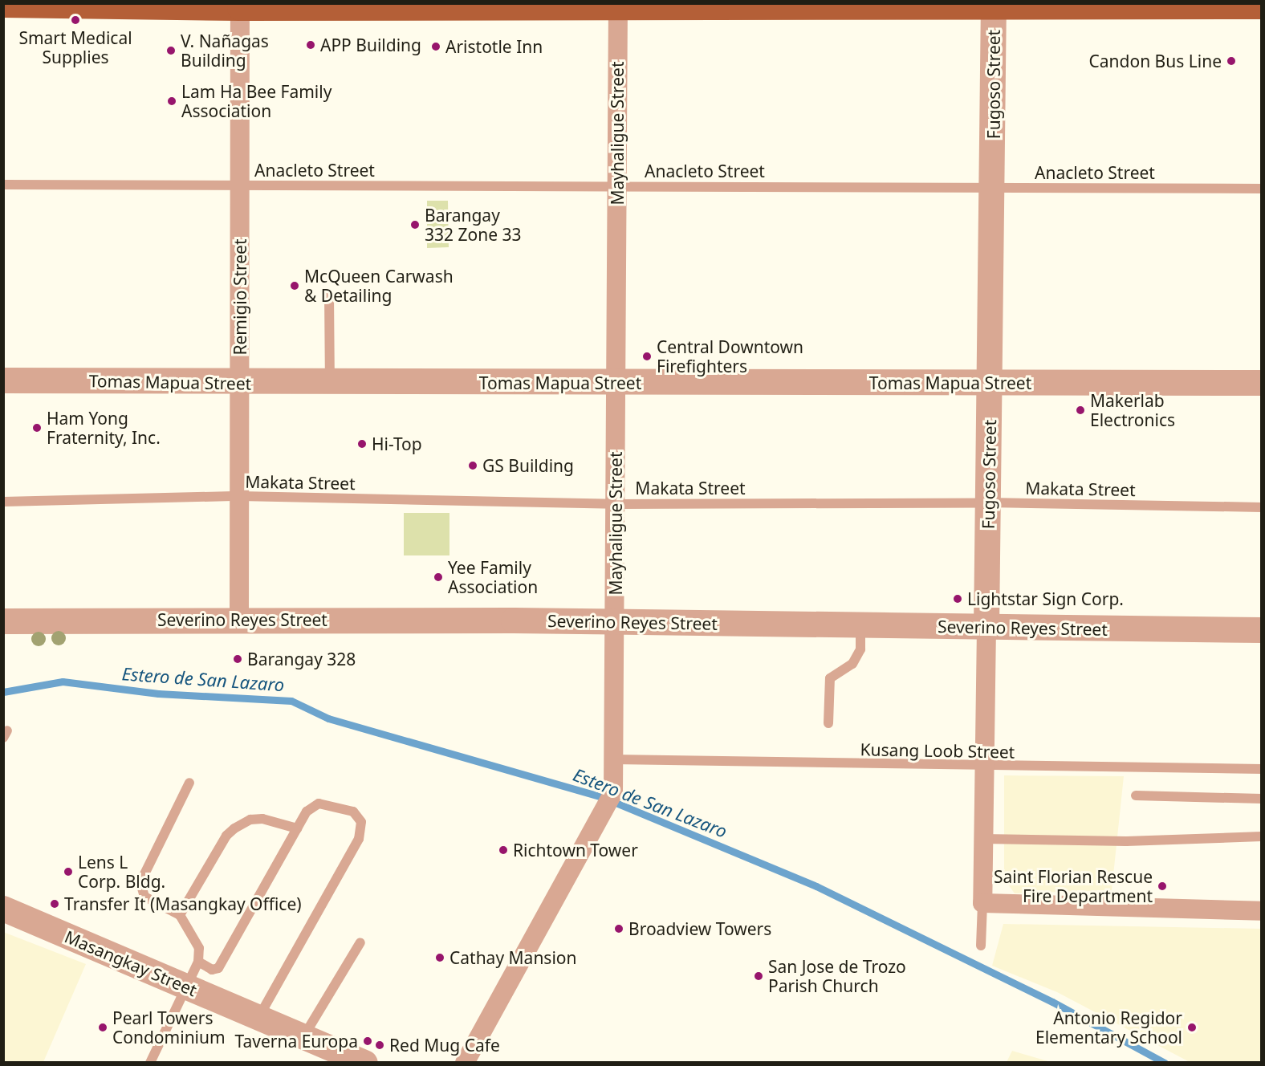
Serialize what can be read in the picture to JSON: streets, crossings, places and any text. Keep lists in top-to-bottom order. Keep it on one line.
{"streets":{"street":["Fugoso Street","Mayhaligue Street","Remigio Street","Tomas Mapua Street","Severino Reyes Street","Masangkay Street"],"lane":["Anacleto Street","Makata Street","Kusang Loob Street"]},"crossings":[["Fugoso Street","Anacleto Street"],["Fugoso Street","Tomas Mapua Street"],["Fugoso Street","Makata Street"],["Fugoso Street","Severino Reyes Street"],["Fugoso Street","Kusang Loob Street"],["Mayhaligue Street","Anacleto Street"],["Mayhaligue Street","Tomas Mapua Street"],["Mayhaligue Street","Makata Street"],["Mayhaligue Street","Severino Reyes Street"],["Mayhaligue Street","Kusang Loob Street"],["Anacleto Street","Remigio Street"],["Remigio Street","Tomas Mapua Street"],["Remigio Street","Makata Street"],["Remigio Street","Severino Reyes Street"]],"water":["Estero de San Lazaro"],"places":["Smart Medical Supplies","APP Building","Aristotle Inn","V. Nañagas Building","Candon Bus Line","Lam Ha Bee Family Association","Barangay 332 Zone 33","McQueen Carwash & Detailing","Central Downtown Firefighters","Makerlab Electronics","Ham Yong Fraternity, Inc.","Hi-Top","GS Building","Yee Family Association","Lightstar Sign Corp.","Barangay 328","Richtown Tower","Lens L Corp. Bldg.","Saint Florian Rescue Fire Department","Transfer It (Masangkay Office)","Broadview Towers","Cathay Mansion","San Jose de Trozo Parish Church","Pearl Towers Condominium","Antonio Regidor Elementary School","Taverna Europa","Red Mug Cafe"]}
